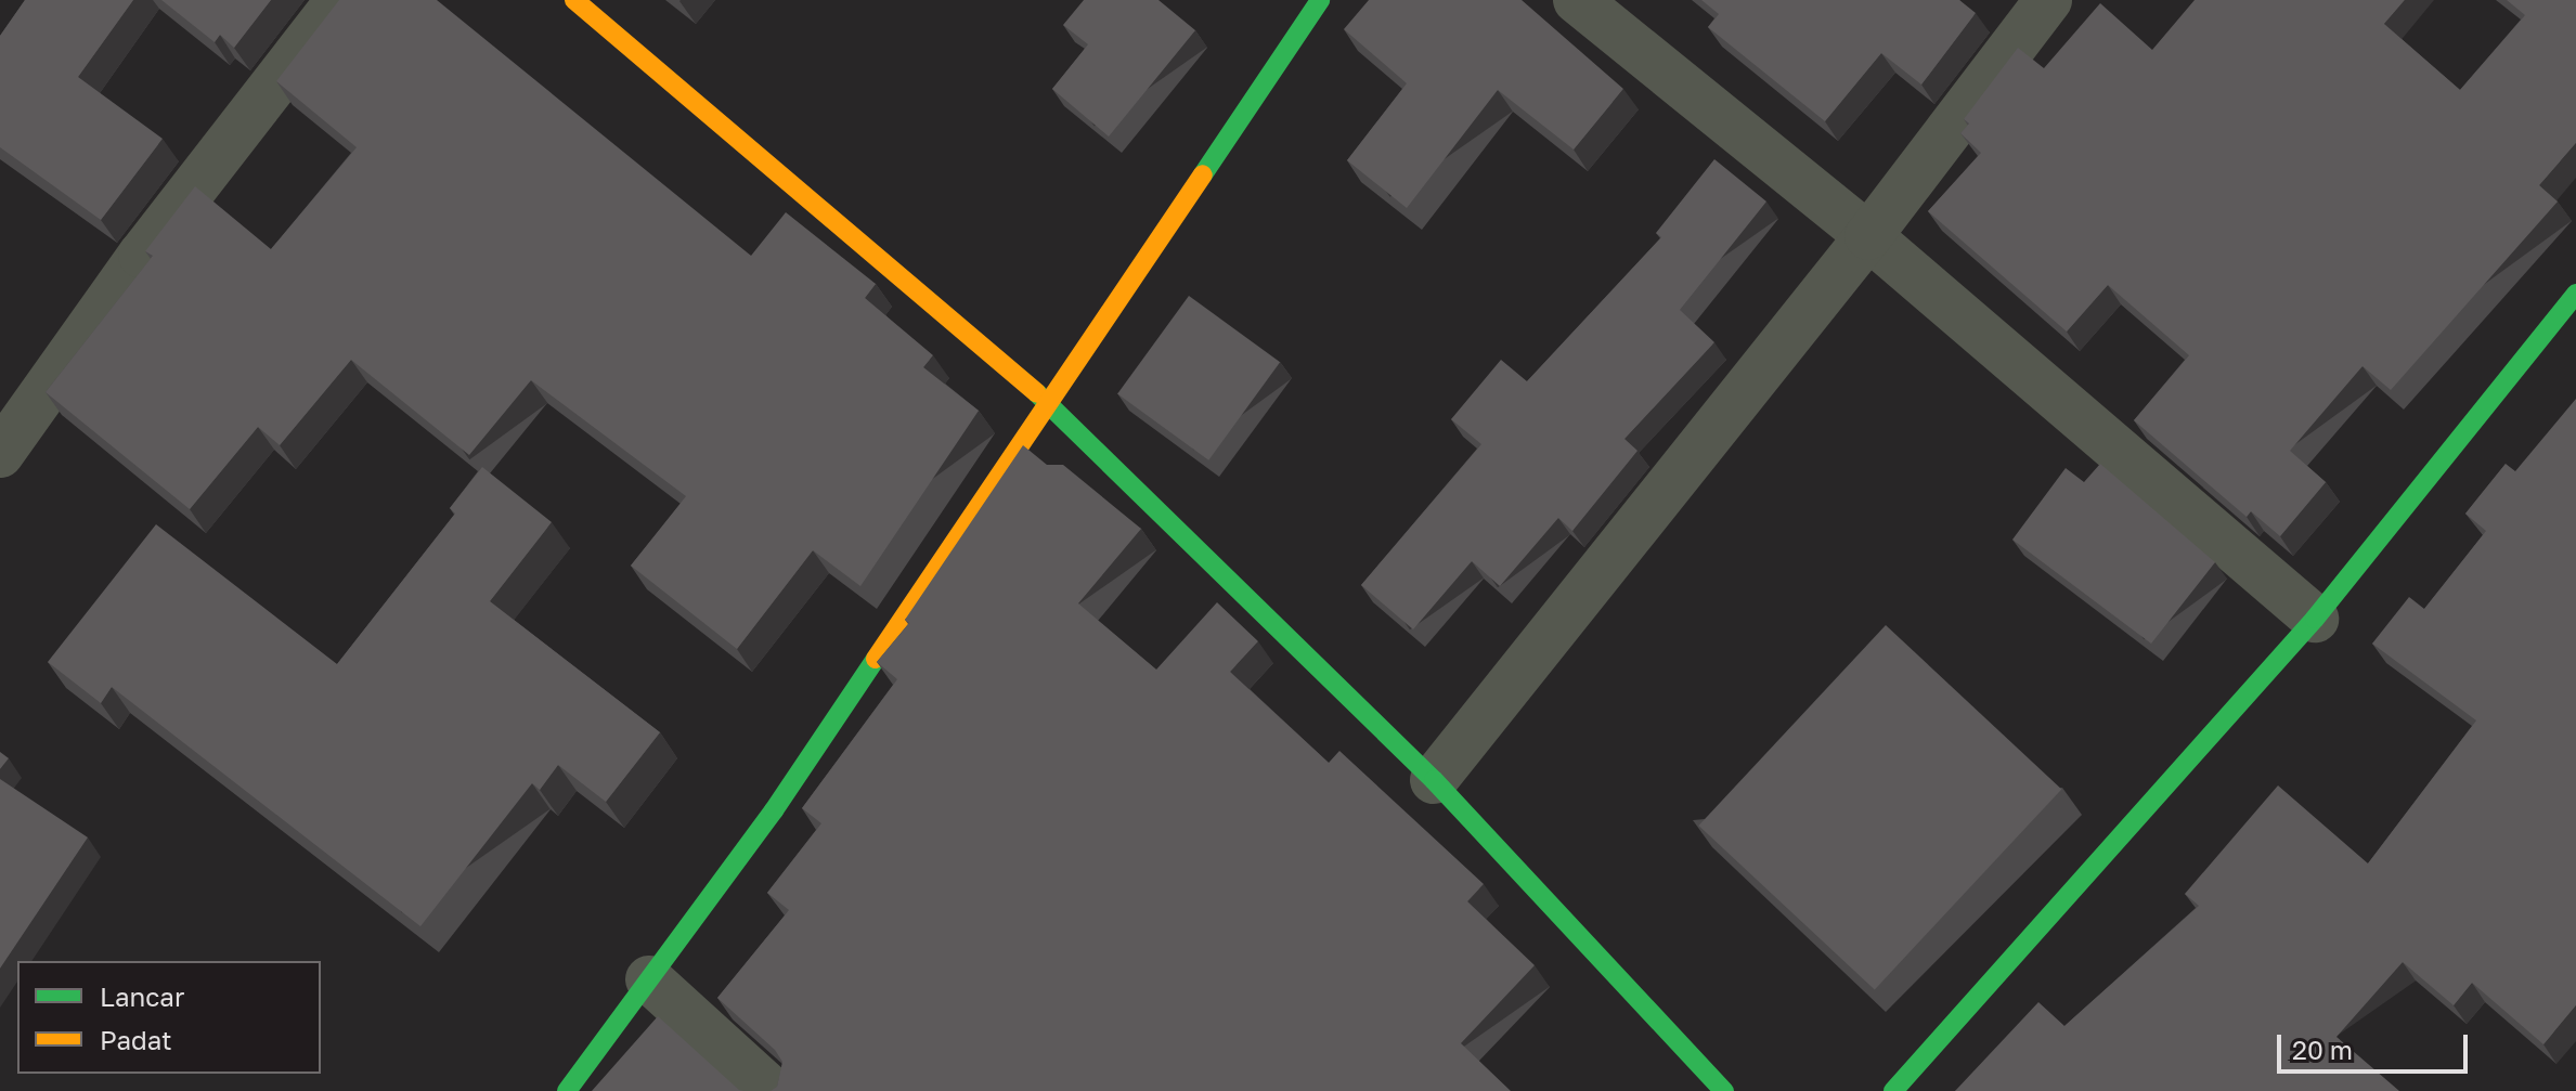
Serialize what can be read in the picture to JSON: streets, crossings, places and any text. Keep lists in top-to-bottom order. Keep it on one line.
{"legend":["Lancar","Padat"],"scale_bar":"20 m"}
